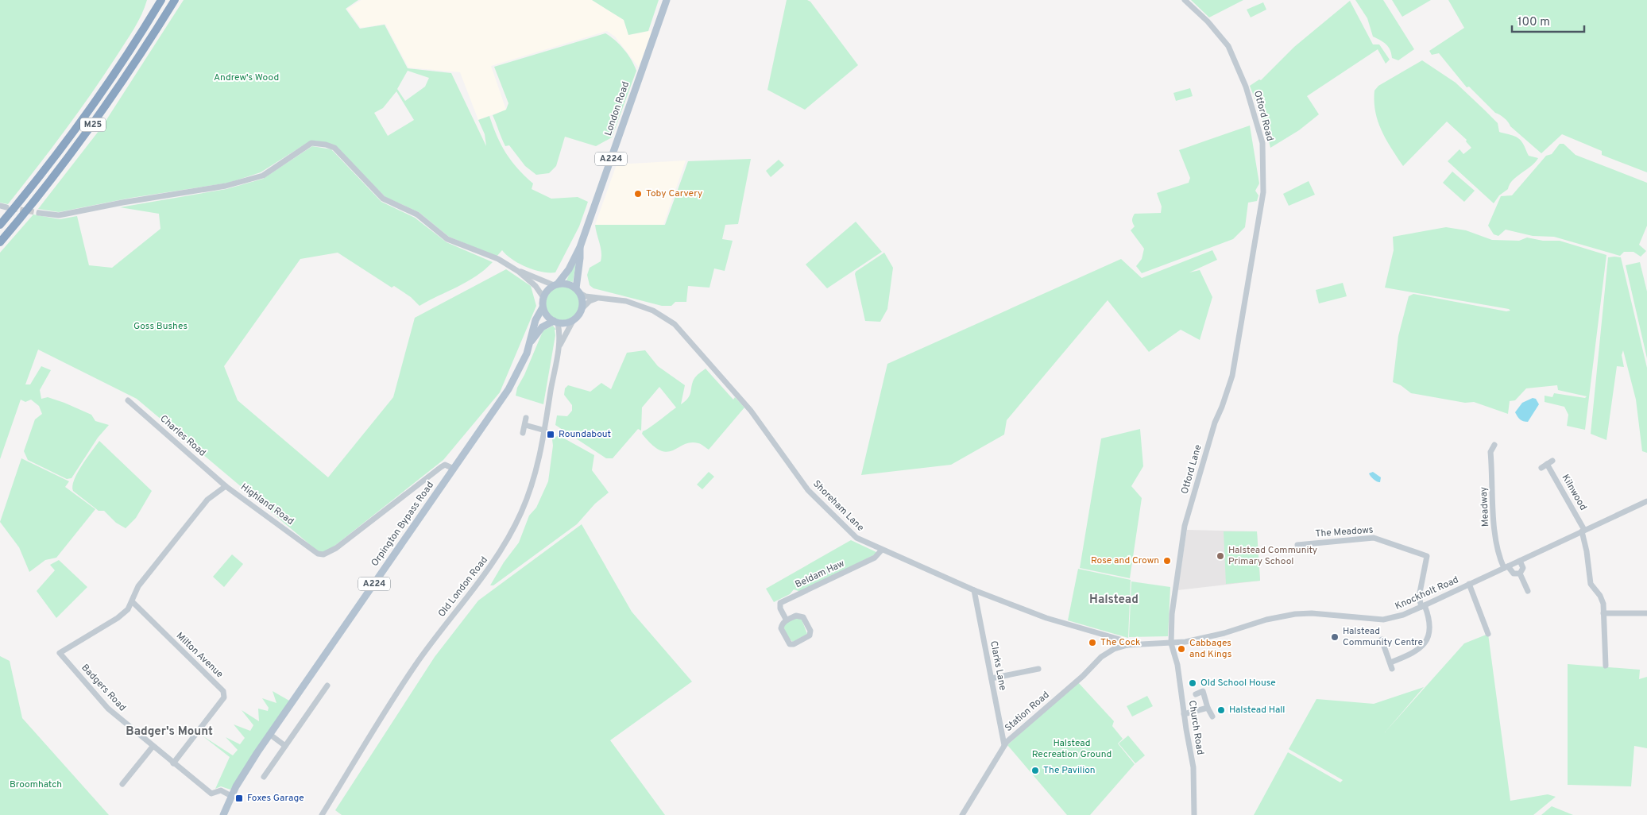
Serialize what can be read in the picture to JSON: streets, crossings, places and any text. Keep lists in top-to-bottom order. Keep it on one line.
{"streets":{"highway":["M25"],"main road":["London Road","A224","Orpington Bypass Road"],"street":["Otford Road","Charles Road","Otford Lane","Kilnwood","Highland Road","Shoreham Lane","Meadway","The Meadows","Beldam Haw","Old London Road","Knockholt Road","Milton Avenue","Clarks Lane","Badgers Road","Station Road","Church Road"]},"crossings":[["London Road","Shoreham Lane"],["London Road","Orpington Bypass Road"],["London Road","Old London Road"],["Otford Road","Otford Lane"],["Charles Road","Highland Road"],["Otford Lane","Knockholt Road"],["Otford Lane","Church Road"],["Kilnwood","Knockholt Road"],["Highland Road","Orpington Bypass Road"],["Highland Road","Milton Avenue"],["Highland Road","Badgers Road"],["Shoreham Lane","Orpington Bypass Road"],["Shoreham Lane","Beldam Haw"],["Shoreham Lane","Old London Road"],["Shoreham Lane","Knockholt Road"],["Shoreham Lane","Clarks Lane"],["Shoreham Lane","Station Road"],["Meadway","Knockholt Road"],["Orpington Bypass Road","Old London Road"],["Orpington Bypass Road","Badgers Road"],["The Meadows","Knockholt Road"],["Knockholt Road","Station Road"],["Knockholt Road","Church Road"],["Milton Avenue","Badgers Road"],["Clarks Lane","Station Road"]],"districts":["Halstead","Badger's Mount"],"parks":["Andrew's Wood","Goss Bushes","Halstead Recreation Ground","Broomhatch"],"places":{"other":["Toby Carvery","Halstead Community Primary School","Rose and Crown","Halstead Community Centre","The Cock","Cabbages and Kings","Old School House","Halstead Hall","The Pavilion"],"transit":["Roundabout","Foxes Garage"]},"scale_bar":"100 m"}
